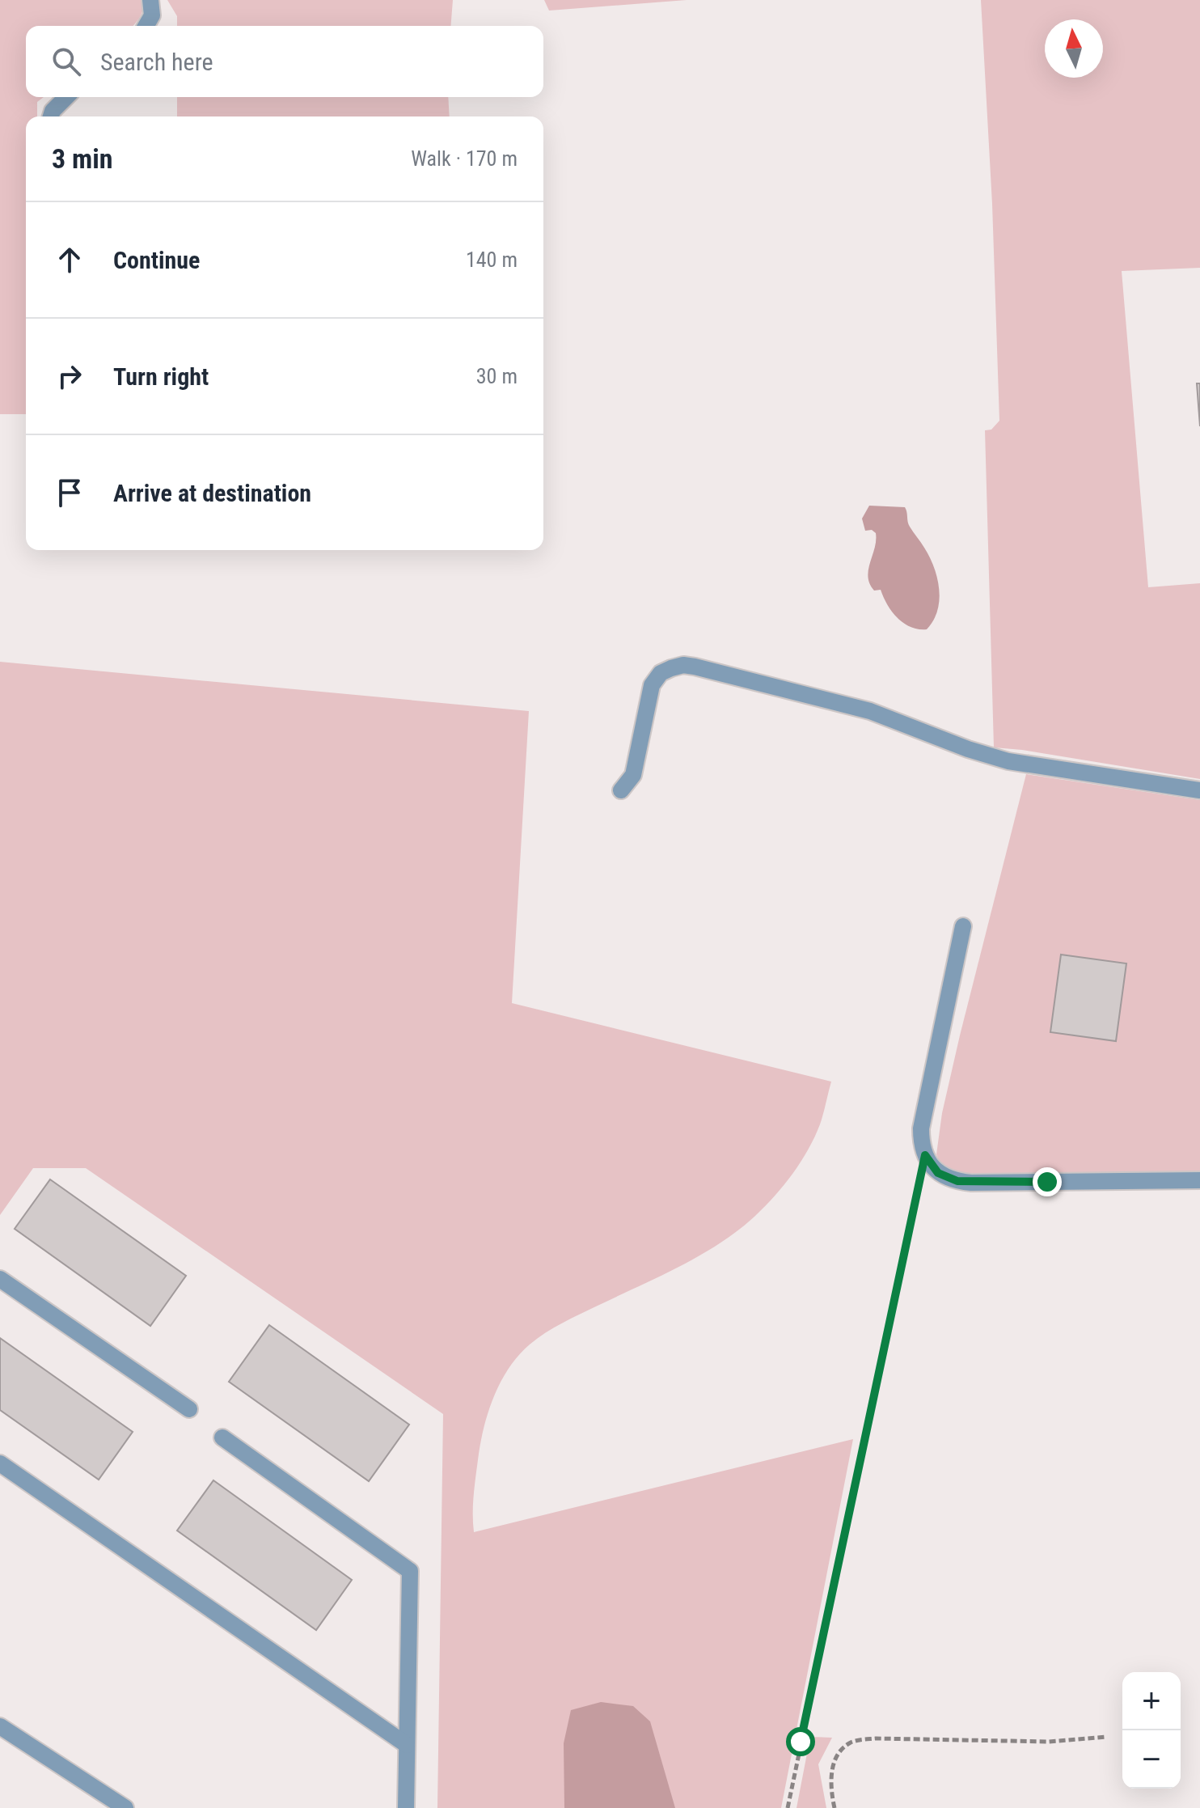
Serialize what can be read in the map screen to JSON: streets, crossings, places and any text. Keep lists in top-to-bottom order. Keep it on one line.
{"north":"top","page":{"search":"Search here","heading":["3 min","Walk · 170 m"],"list":[["Continue","140 m"],["Turn right","30 m"],"Arrive at destination"],"map_buttons":["+","−"]}}
